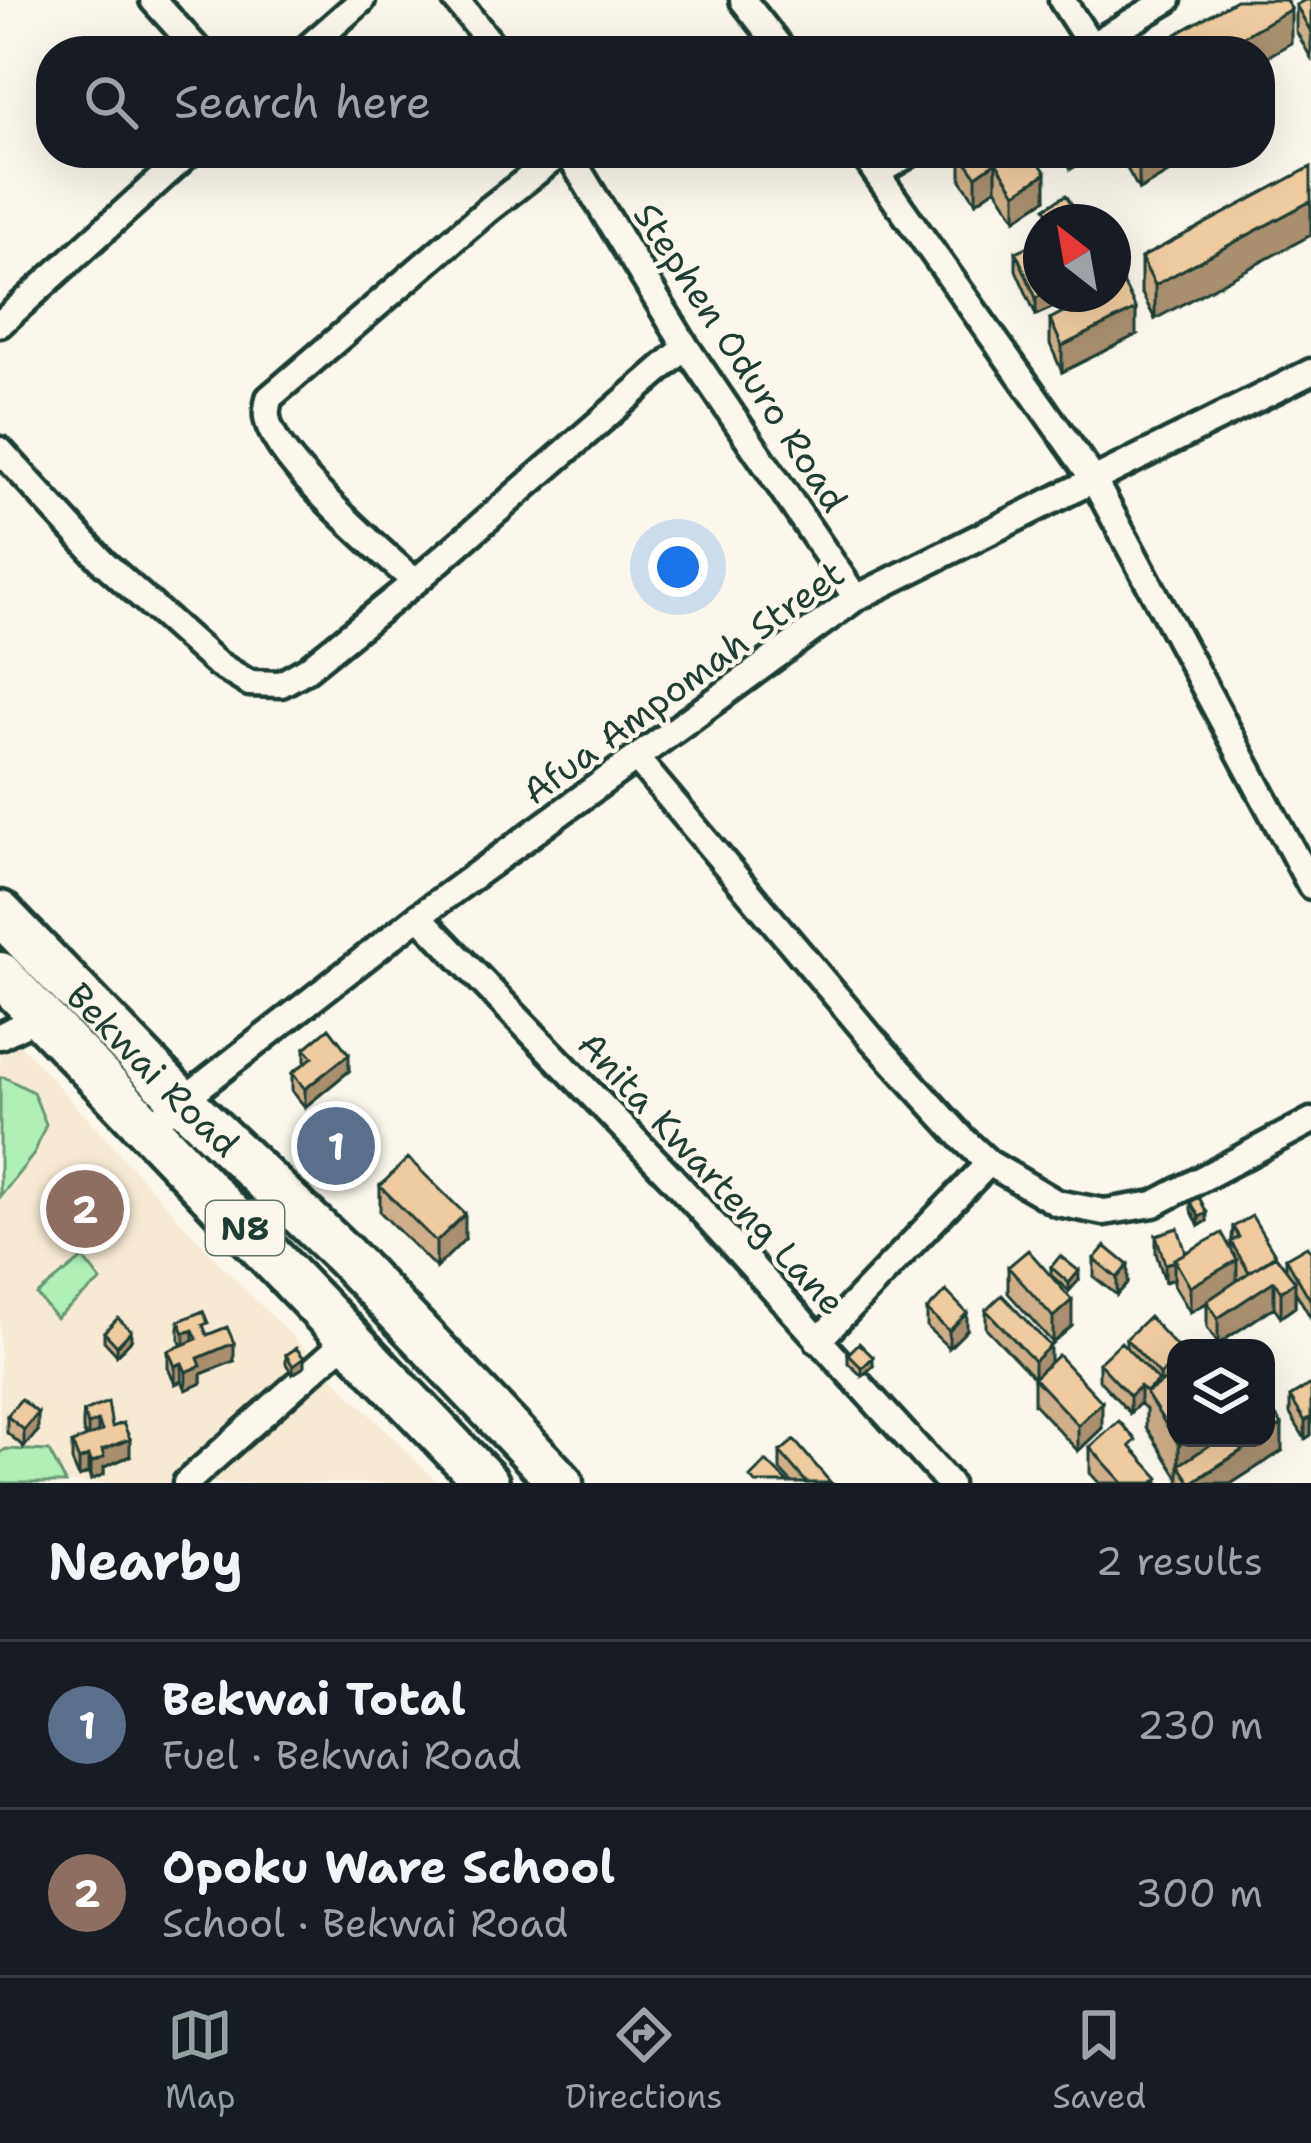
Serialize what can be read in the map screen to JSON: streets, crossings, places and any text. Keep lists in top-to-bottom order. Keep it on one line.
{"streets":{"highway":["Bekwai Road","N8"],"street":["Stephen Oduro Road","Afua Ampomah Street","Anita Kwarteng Lane"]},"crossings":[["Stephen Oduro Road","Afua Ampomah Street"],["Afua Ampomah Street","Bekwai Road"],["Afua Ampomah Street","Anita Kwarteng Lane"]],"north":"top left","page":{"search":"Search here","pins":["1","2"],"heading":["Nearby","2 results"],"list":[{"mark":"1","name":"Bekwai Total","note":"Fuel · Bekwai Road","value":"230 m"},{"mark":"2","name":"Opoku Ware School","note":"School · Bekwai Road","value":"300 m"}],"nav":["Map","Directions","Saved"]}}
